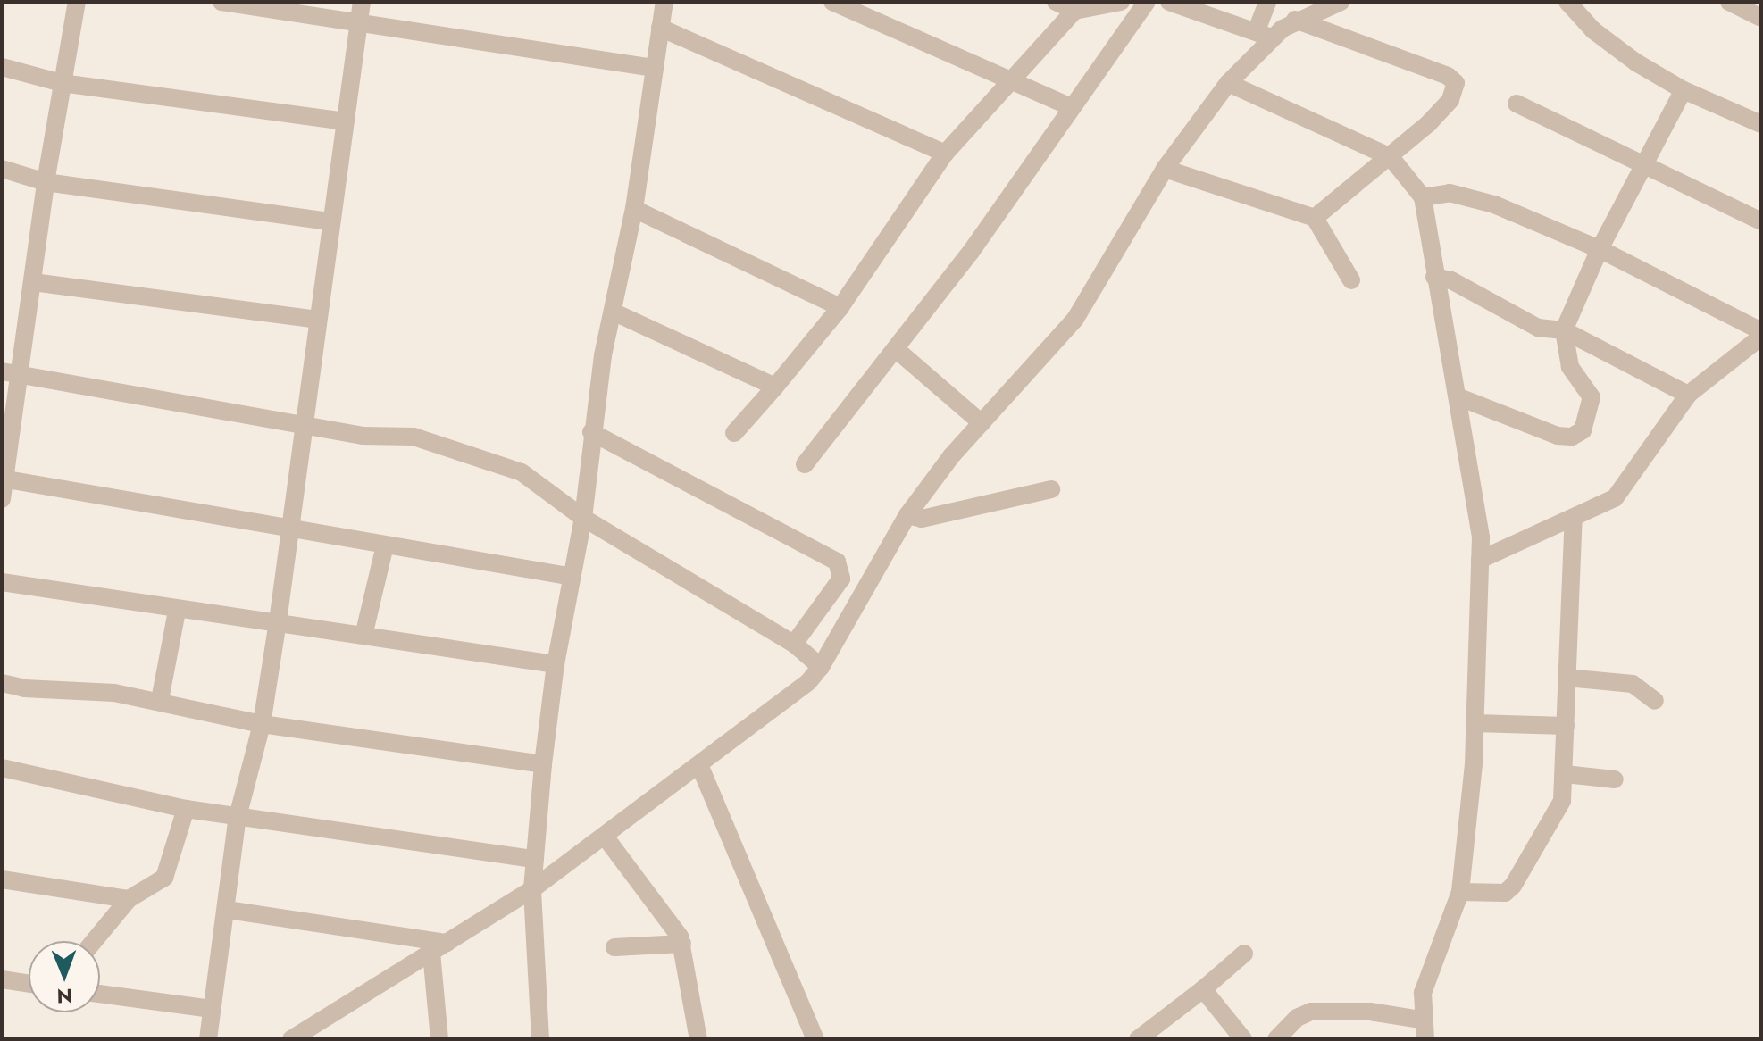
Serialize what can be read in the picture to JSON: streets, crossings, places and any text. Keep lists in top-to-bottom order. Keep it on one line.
{"north":"bottom"}
